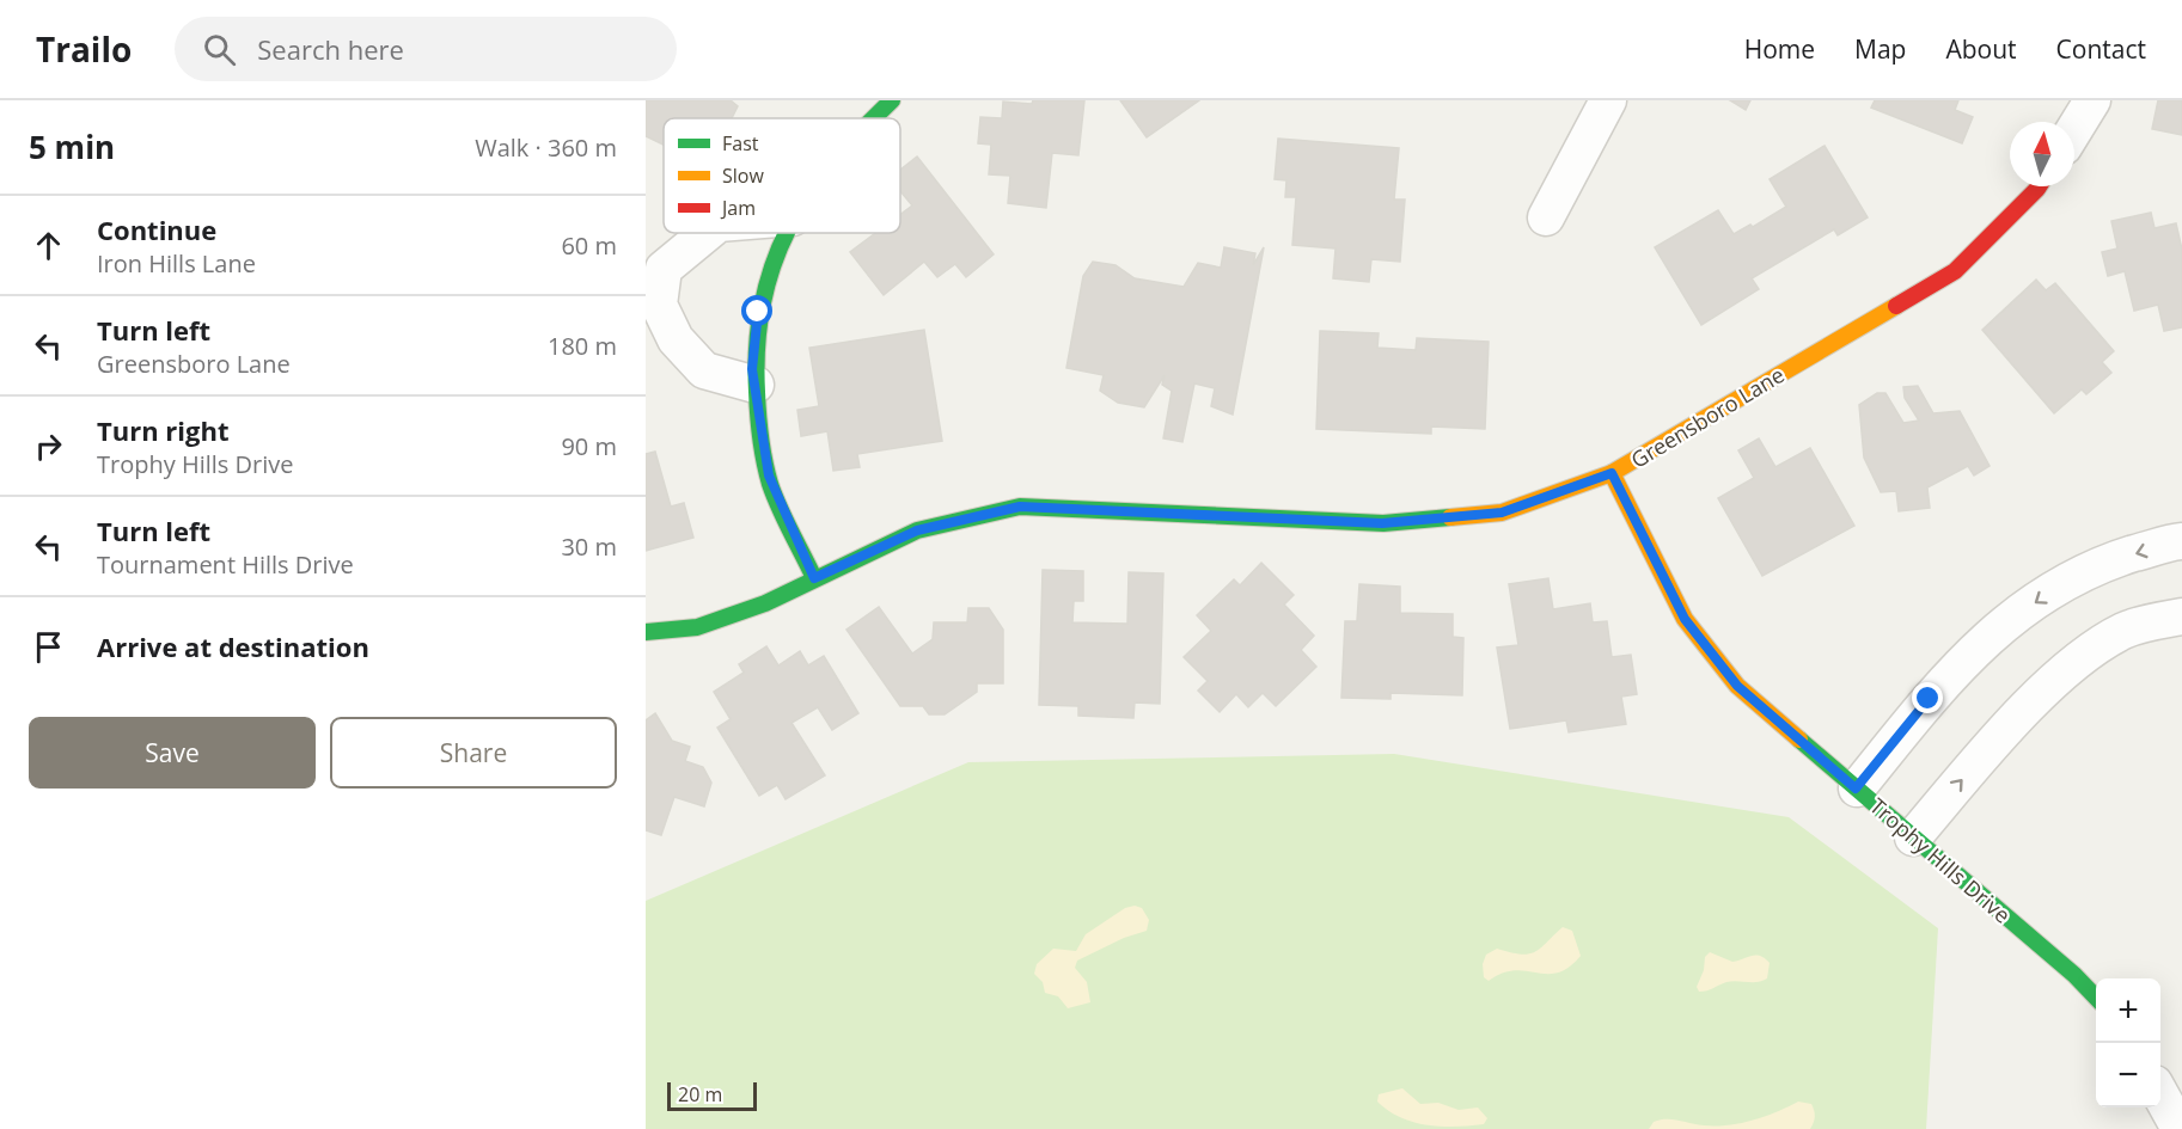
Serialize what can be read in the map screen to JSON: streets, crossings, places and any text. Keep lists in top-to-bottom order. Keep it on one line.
{"streets":{"street":["Greensboro Lane","Trophy Hills Drive"]},"crossings":[["Greensboro Lane","Trophy Hills Drive"]],"legend":["Fast","Slow","Jam"],"scale_bar":"20 m","north":"top","page":{"header":"Trailo","search":"Search here","nav":["Home","Map","About","Contact"],"heading":["5 min","Walk · 360 m"],"list":[["Continue","Iron Hills Lane","60 m"],["Turn left","Greensboro Lane","180 m"],["Turn right","Trophy Hills Drive","90 m"],["Turn left","Tournament Hills Drive","30 m"],"Arrive at destination"],"buttons":["Save","Share"],"map_buttons":["+","−"],"scale":"20 m"}}
